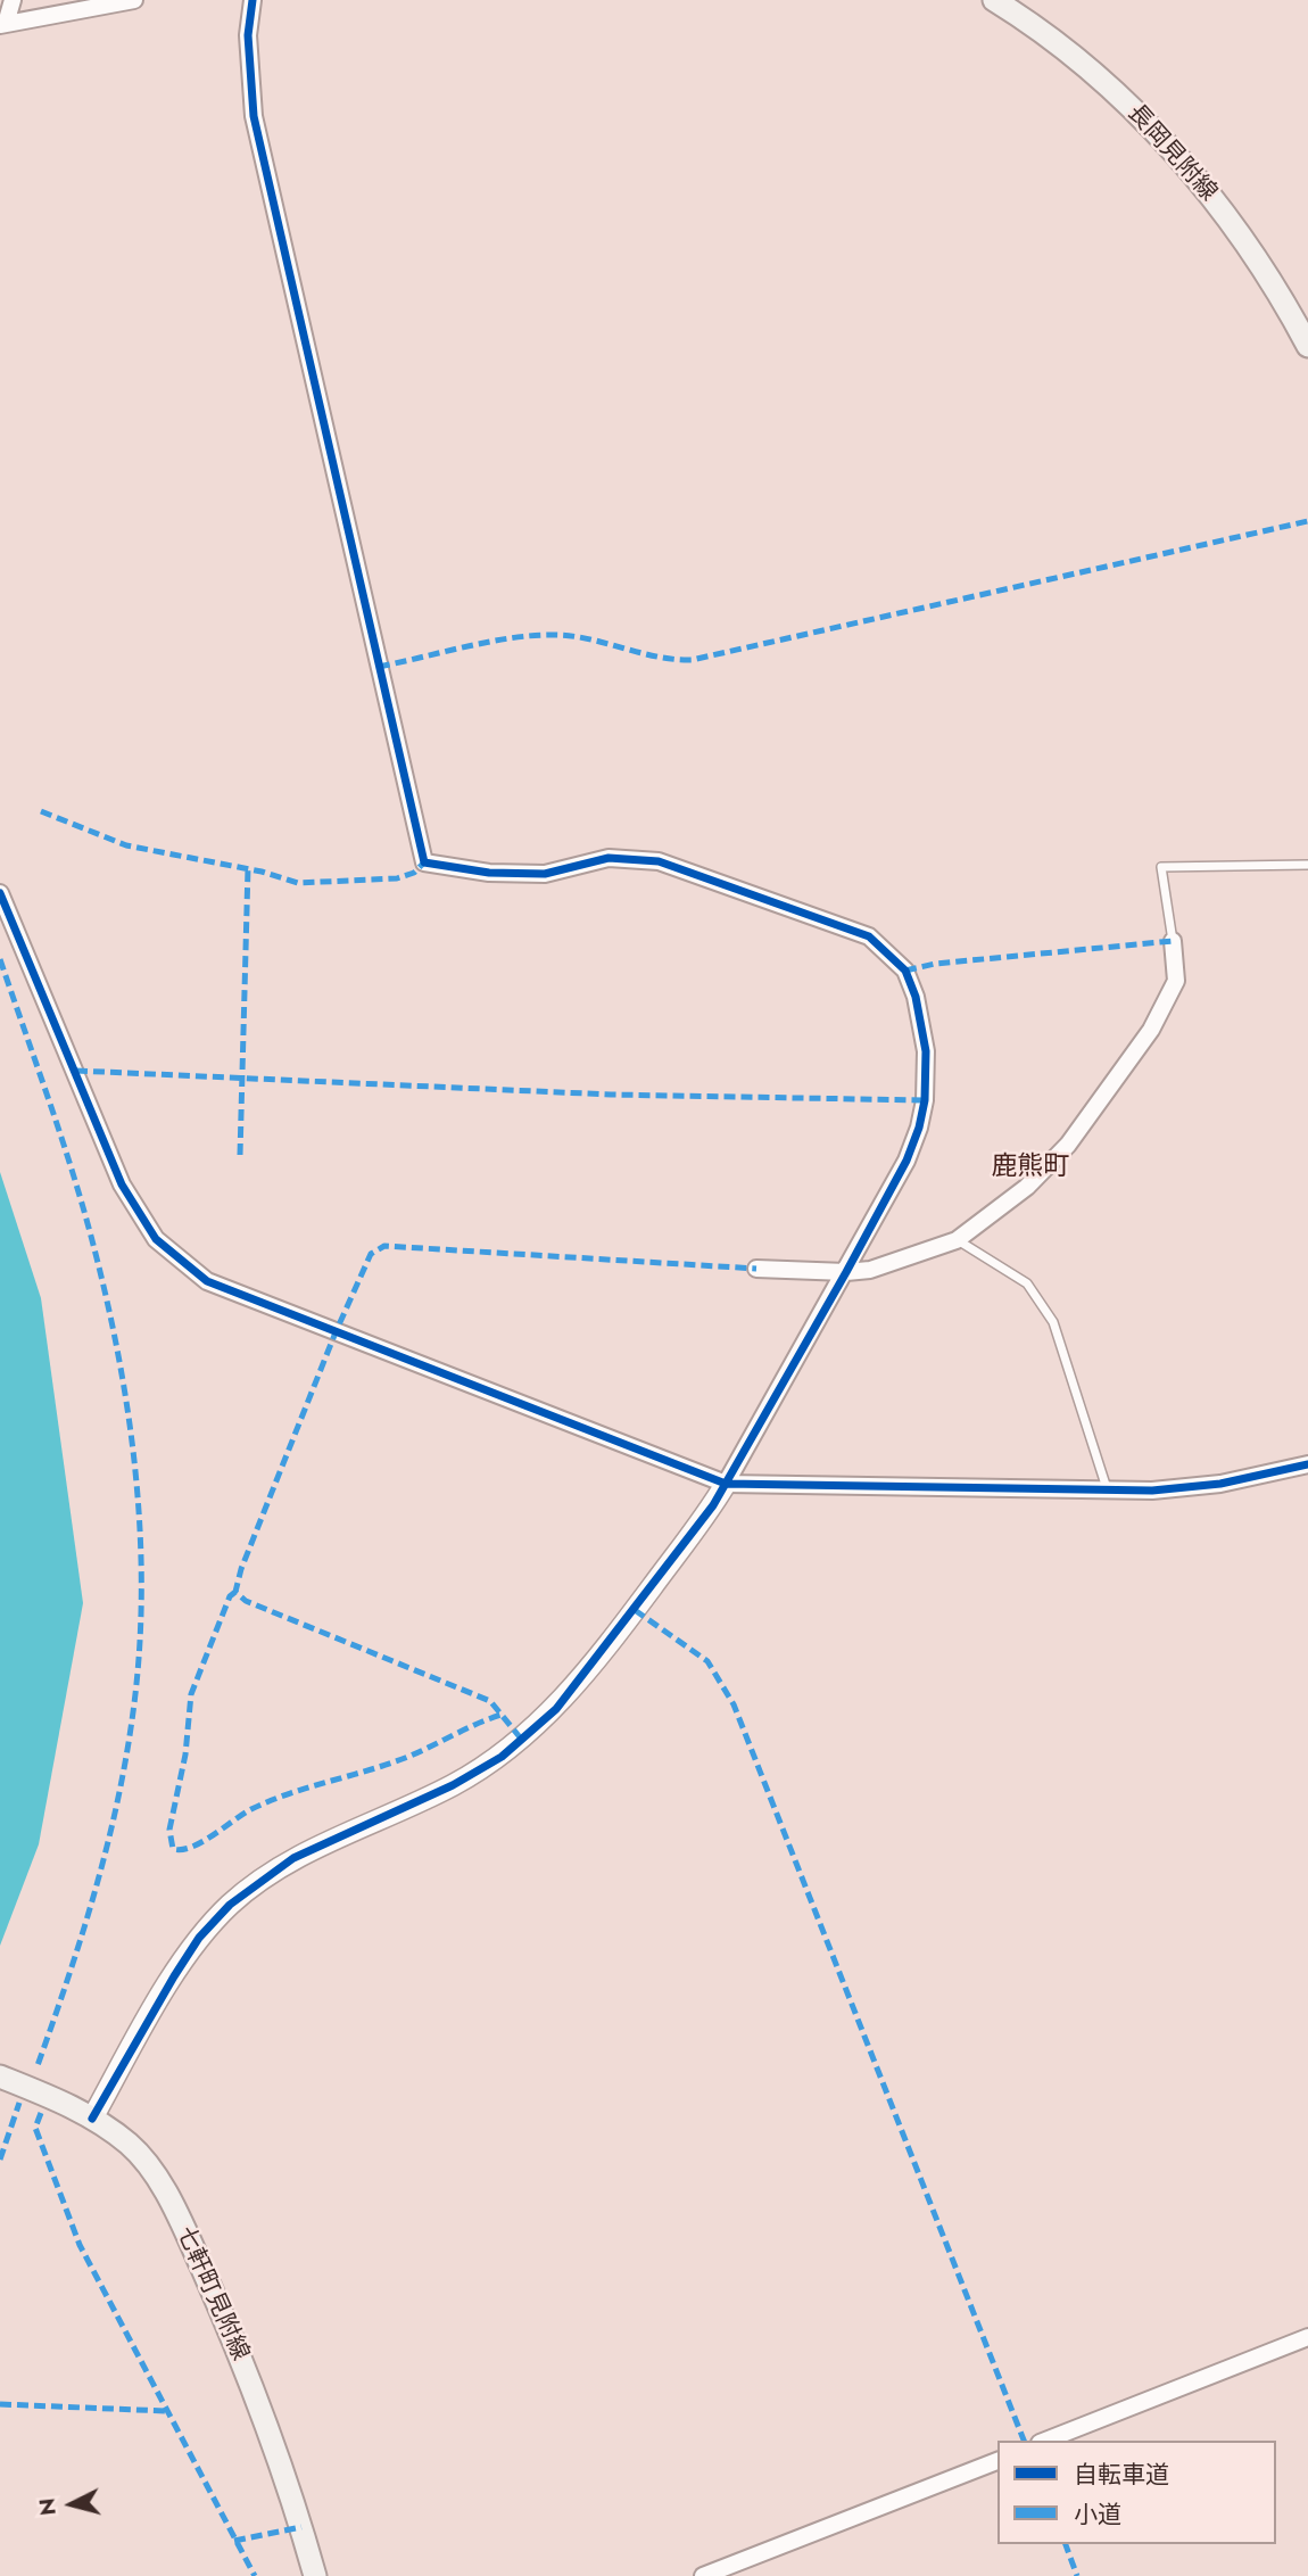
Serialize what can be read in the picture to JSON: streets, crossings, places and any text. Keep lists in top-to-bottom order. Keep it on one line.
{"streets":{"main road":["長岡見附線","七軒町見附線"]},"districts":["鹿熊町"],"legend":["自転車道","小道"],"north":"left"}
